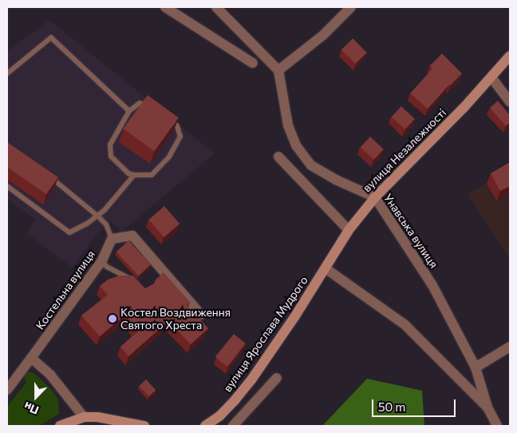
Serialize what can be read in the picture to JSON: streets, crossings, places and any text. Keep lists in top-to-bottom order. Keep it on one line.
{"streets":{"street":["вулиця Незалежності","Унавська вулиця","Костельна вулиця","вулиця Ярослава Мудрого"]},"crossings":[["вулиця Незалежності","Унавська вулиця"],["вулиця Незалежності","вулиця Ярослава Мудрого"],["Унавська вулиця","вулиця Ярослава Мудрого"]],"places":["Костел Воздвиження Святого Хреста"],"scale_bar":"50 m","north":"bottom"}
